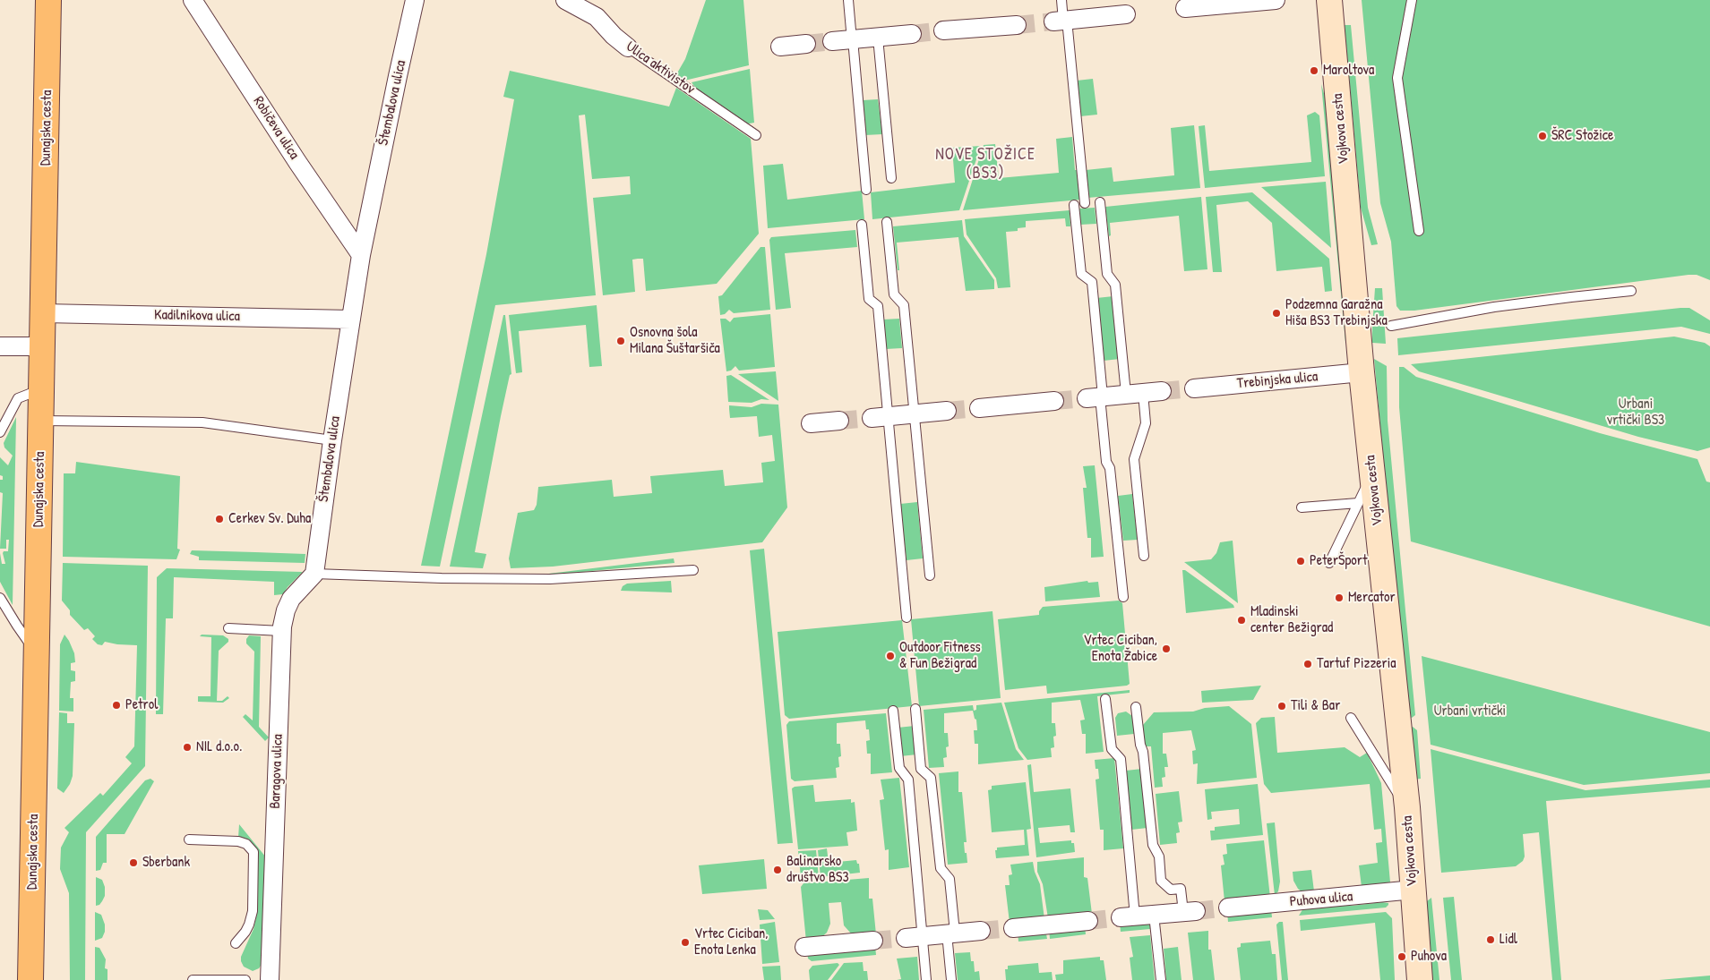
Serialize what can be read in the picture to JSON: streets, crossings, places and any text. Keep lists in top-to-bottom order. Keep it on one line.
{"streets":{"main road":["Dunajska cesta"],"street":["Ulica aktivistov","Štembalova ulica","Robičeva ulica","Vojkova cesta","Kadilnikova ulica","Trebinjska ulica","Baragova ulica","Puhova ulica"]},"crossings":[["Štembalova ulica","Robičeva ulica"],["Štembalova ulica","Kadilnikova ulica"],["Štembalova ulica","Baragova ulica"],["Dunajska cesta","Kadilnikova ulica"],["Vojkova cesta","Trebinjska ulica"],["Vojkova cesta","Puhova ulica"]],"districts":["NOVE STOŽICE (BS3)"],"parks":["Urbani vrtički BS3","Urbani vrtički"],"places":["Maroltova","ŠRC Stožice","Podzemna Garažna Hiša BS3 Trebinjska","Osnovna šola Milana Šuštaršiča","Cerkev Sv. Duha","PeterŠport","Mercator","Mladinski center Bežigrad","Vrtec Ciciban, Enota Žabice","Outdoor Fitness & Fun Bežigrad","Tartuf Pizzeria","Petrol","Tili & Bar","NIL d.o.o.","Sberbank","Balinarsko društvo BS3","Lidl","Vrtec Ciciban, Enota Lenka","Puhova"]}
